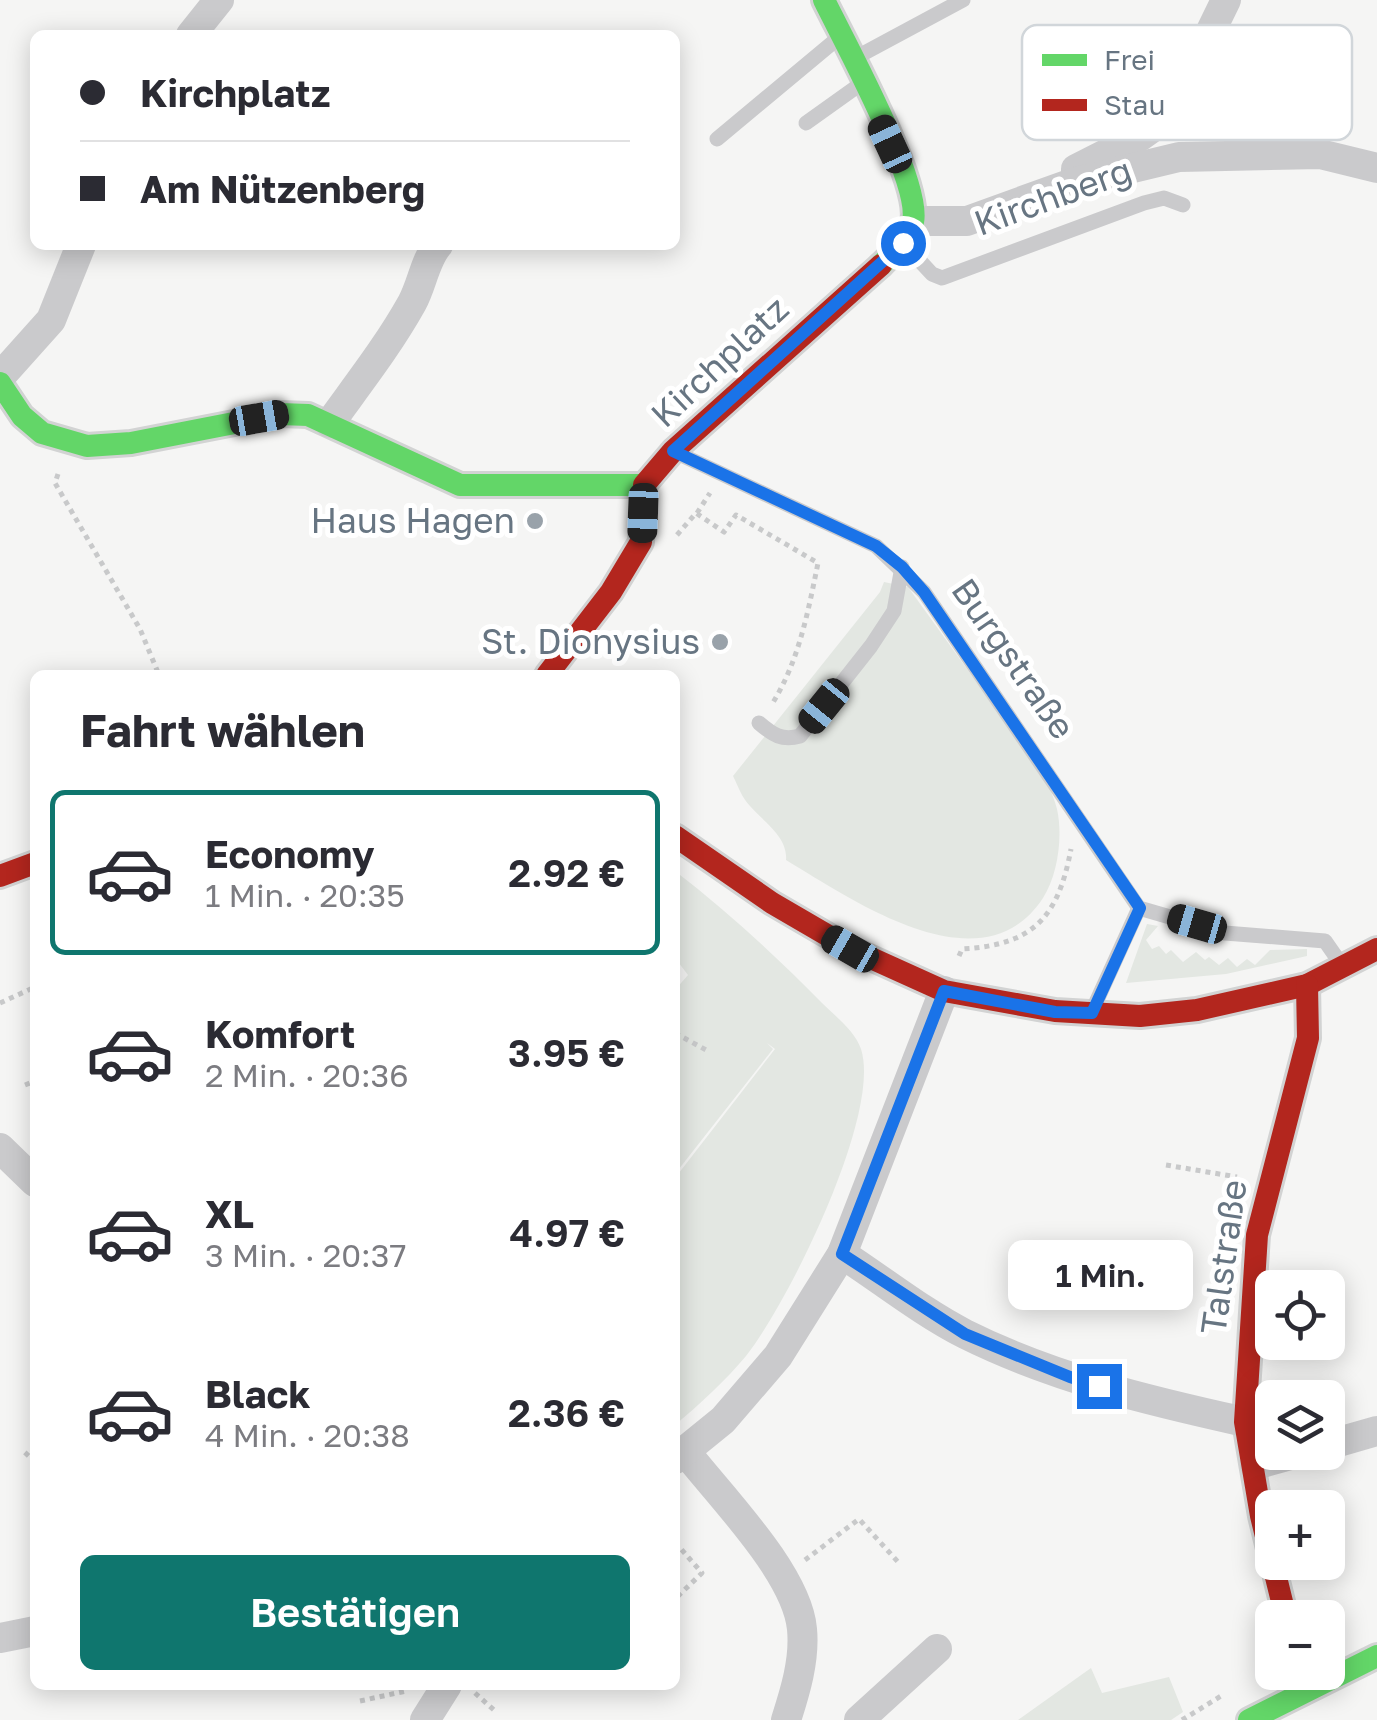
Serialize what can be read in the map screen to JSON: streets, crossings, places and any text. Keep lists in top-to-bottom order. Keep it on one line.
{"streets":{"street":["Kirchberg","Kirchplatz","Talstraße"],"lane":["Burgstraße"]},"crossings":[["Kirchberg","Kirchplatz"],["Kirchplatz","Burgstraße"]],"places":["Haus Hagen","St. Dionysius"],"legend":["Frei","Stau"],"page":{"banner":["Kirchplatz","Am Nützenberg"],"heading":"Fahrt wählen","list":[{"name":"Economy","note":"1 Min. · 20:35","value":"2.92 €"},{"name":"Komfort","note":"2 Min. · 20:36","value":"3.95 €"},{"name":"XL","note":"3 Min. · 20:37","value":"4.97 €"},{"name":"Black","note":"4 Min. · 20:38","value":"2.36 €"}],"bubble":"1 Min.","map_buttons":["+","−"],"buttons":"Bestätigen"}}
